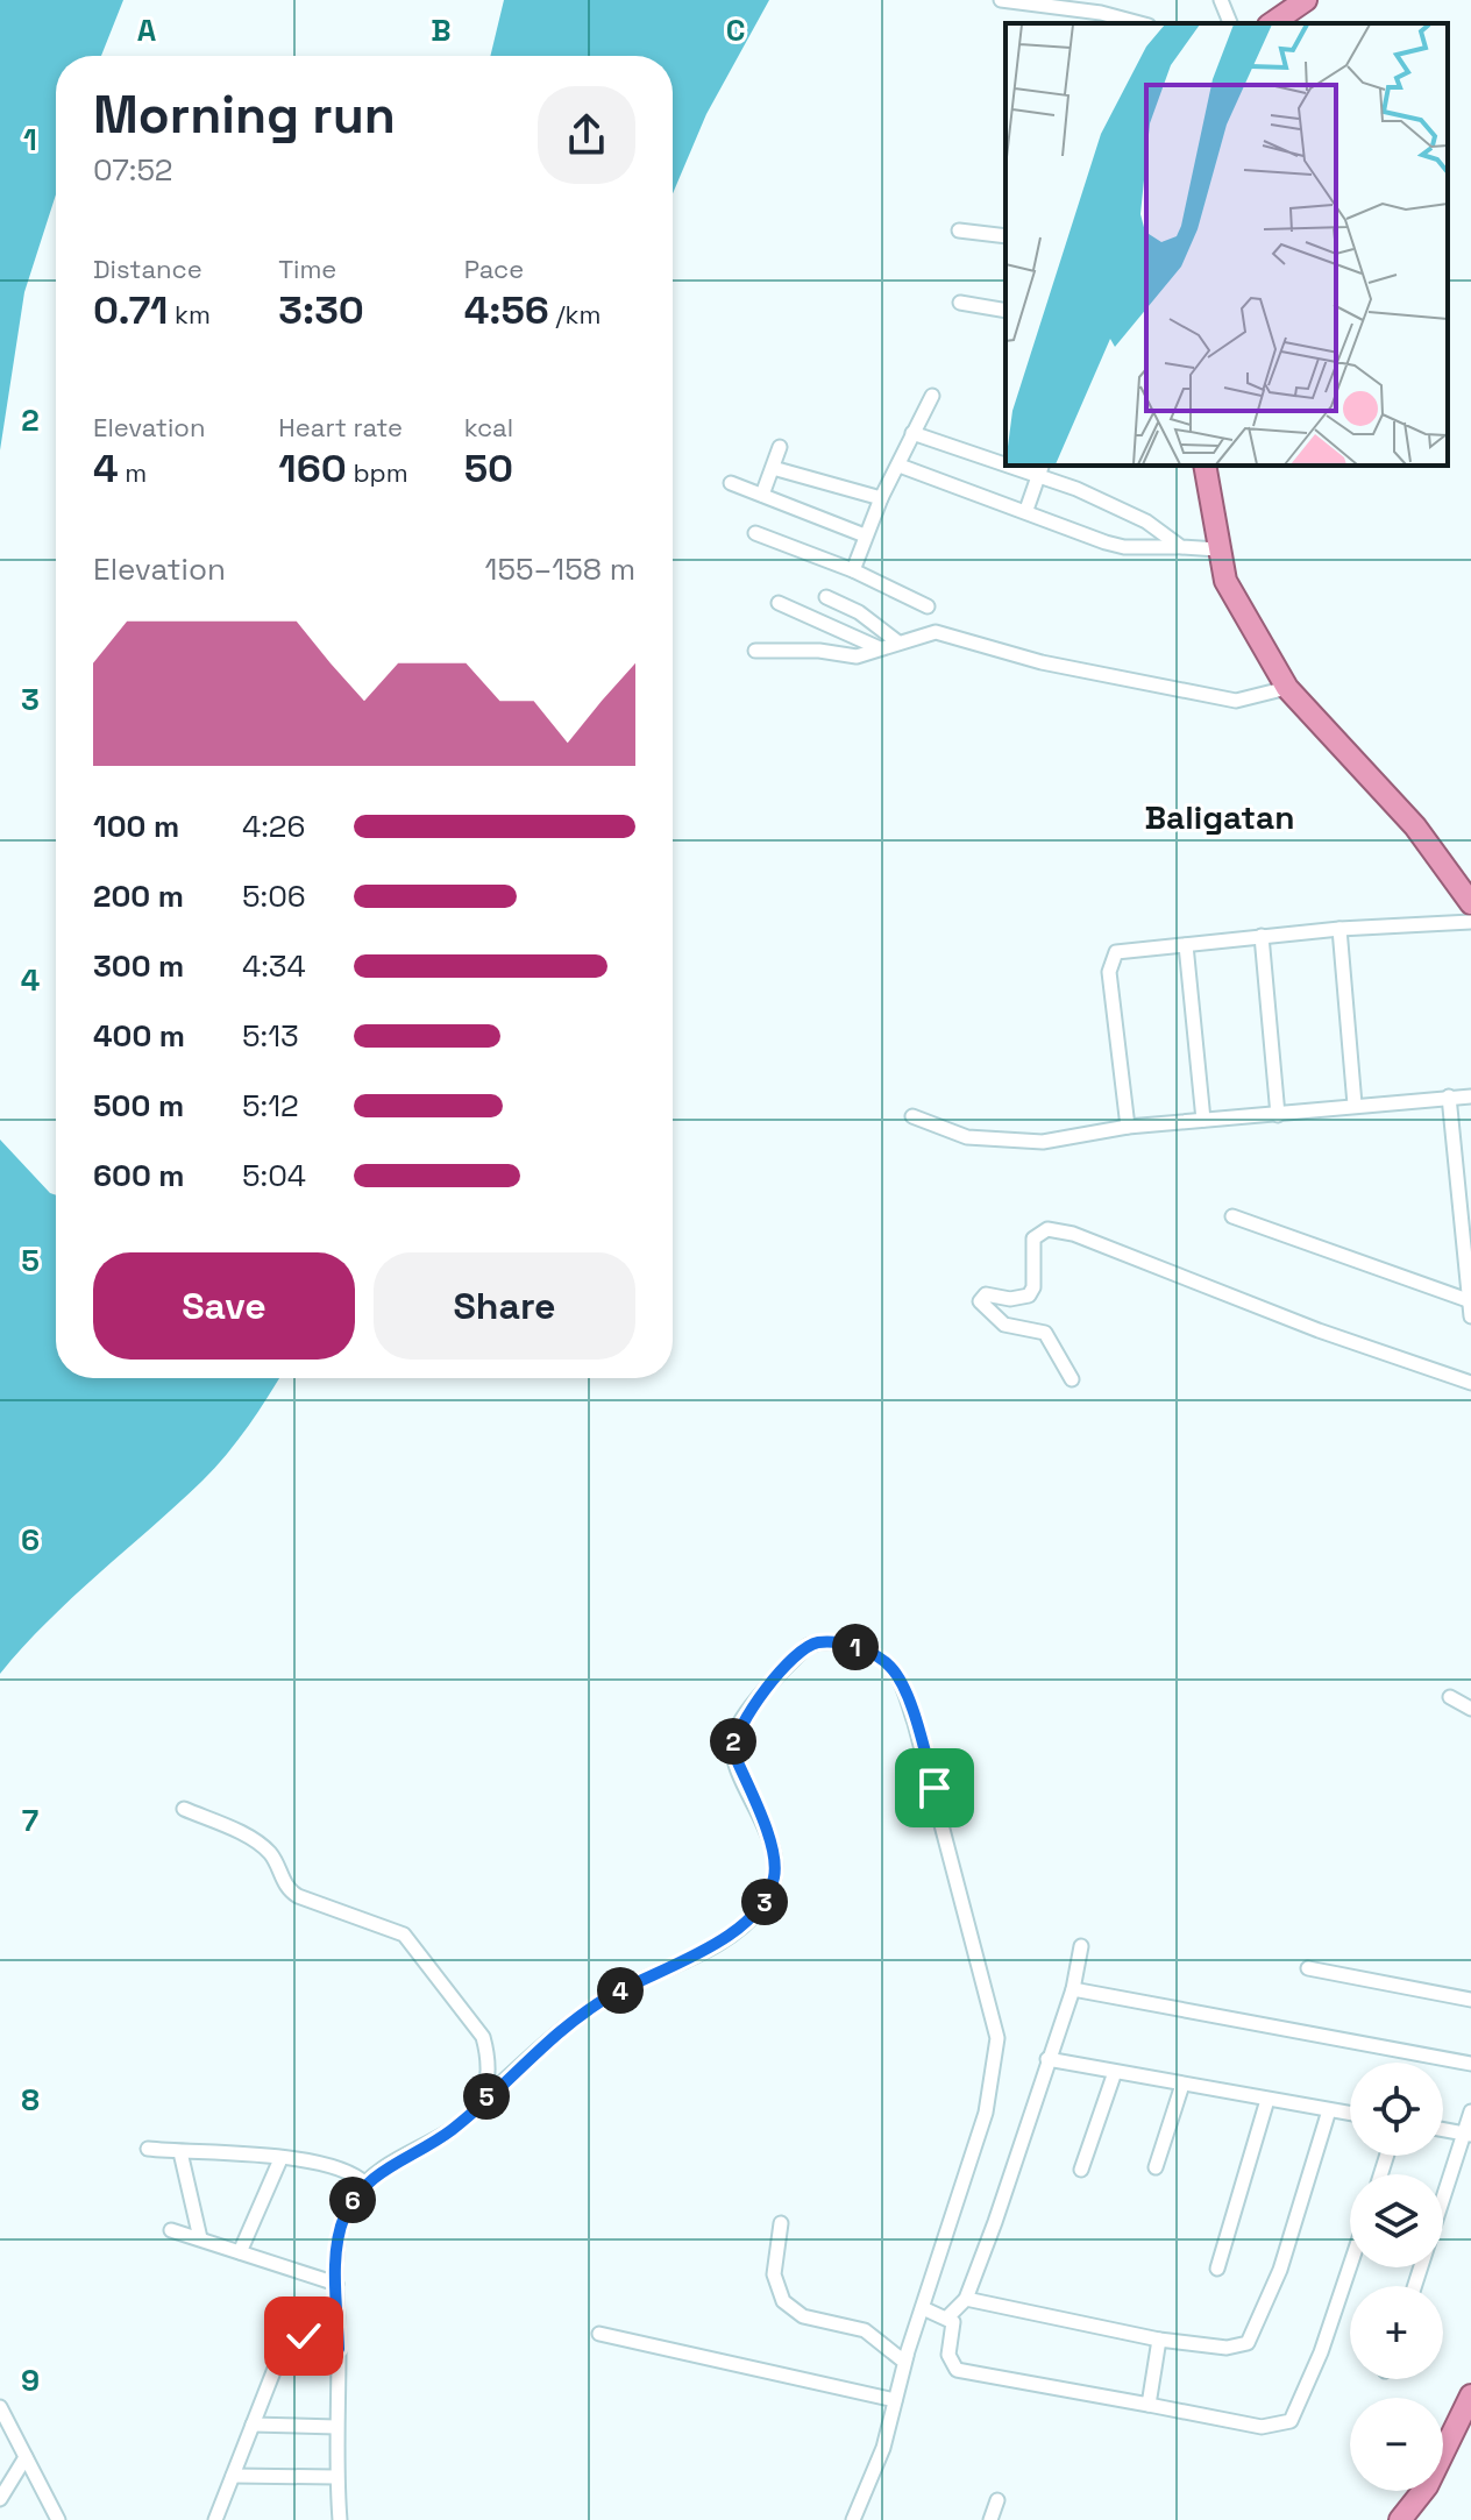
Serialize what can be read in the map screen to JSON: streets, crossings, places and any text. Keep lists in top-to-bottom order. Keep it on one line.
{"districts":["Baligatan"],"page":{"heading":["Morning run","07:52"],"stats":[["Distance","0.71 km"],["Time","3:30"],["Pace","4:56 /km"],["Elevation","4 m"],["Heart rate","160 bpm"],["kcal","50"]],"chart":["Elevation","155–158 m"],"list":[{"name":"100 m","note":"4:26"},{"name":"200 m","note":"5:06"},{"name":"300 m","note":"4:34"},{"name":"400 m","note":"5:13"},{"name":"500 m","note":"5:12"},{"name":"600 m","note":"5:04"}],"buttons":["Save","Share"],"pins":["1","2","3","4","5","6"],"map_buttons":["+","−"]},"grid":{"columns":["A","B","C"],"rows":["1","2","3","4","5","6","7","8","9"]}}
